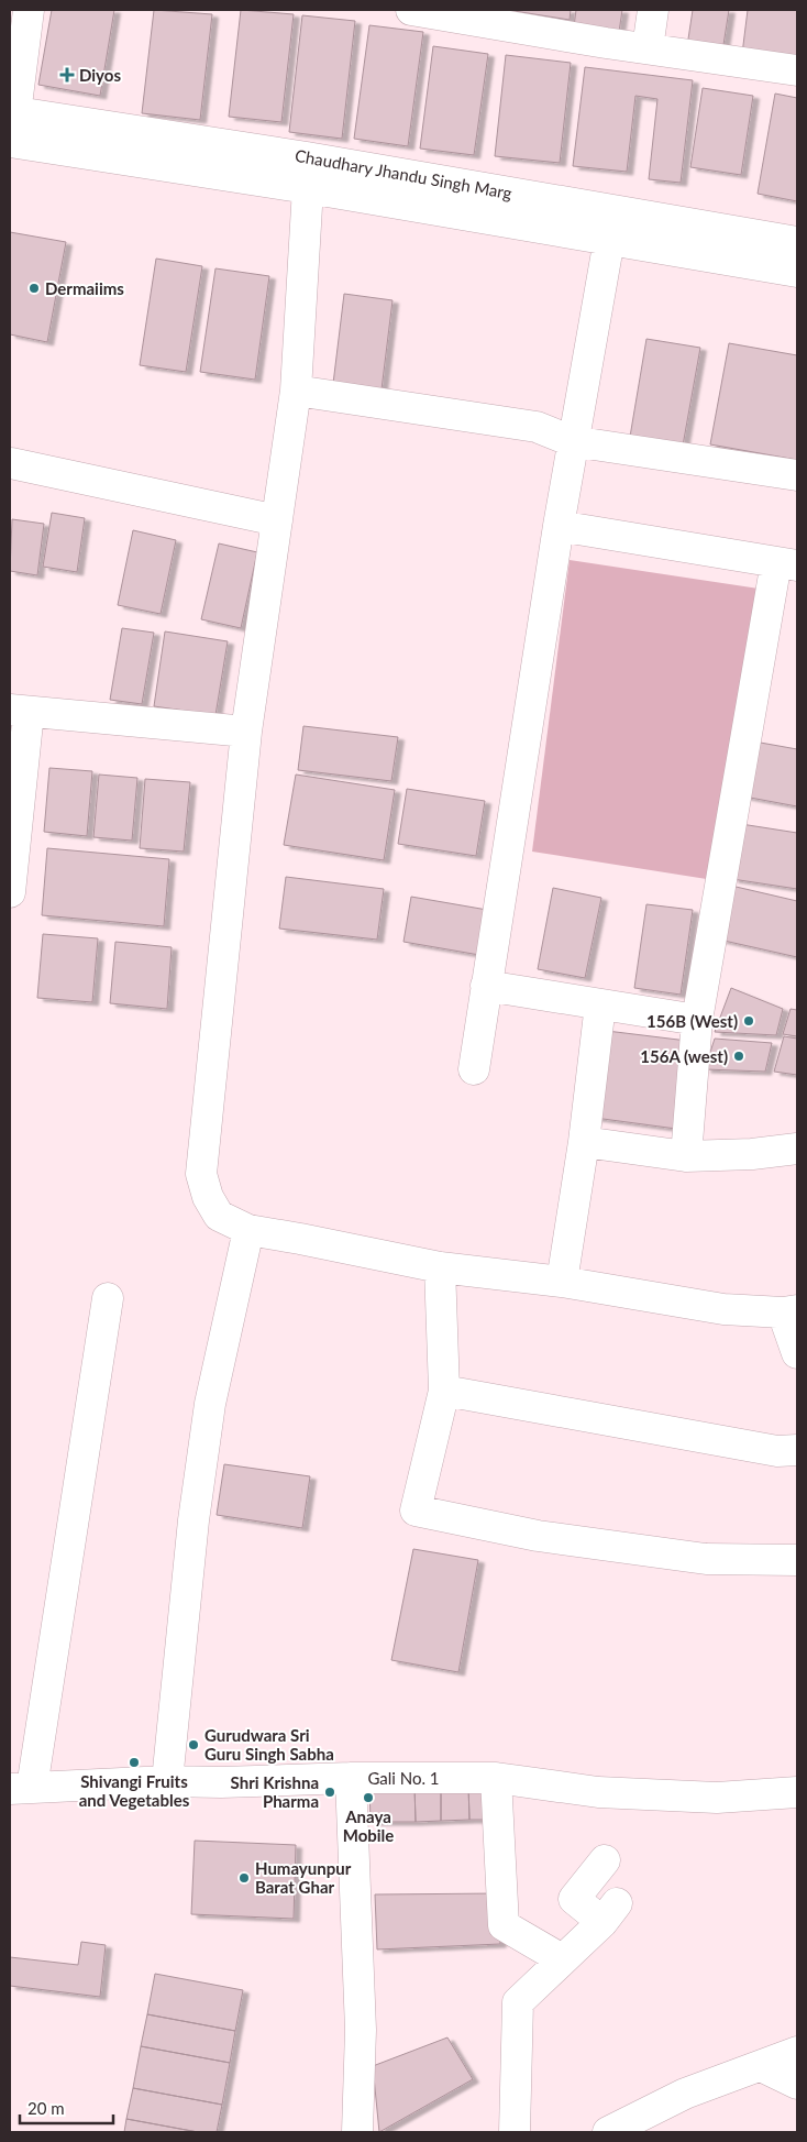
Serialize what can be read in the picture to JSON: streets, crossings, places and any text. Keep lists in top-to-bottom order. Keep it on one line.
{"streets":{"street":["Chaudhary Jhandu Singh Marg","Gali No. 1"]},"places":{"health":["Diyos"],"other":["Dermaiims","156B (West)","156A (west)","Gurudwara Sri Guru Singh Sabha","Shivangi Fruits and Vegetables","Shri Krishna Pharma","Anaya Mobile","Humayunpur Barat Ghar"]},"scale_bar":"20 m"}
